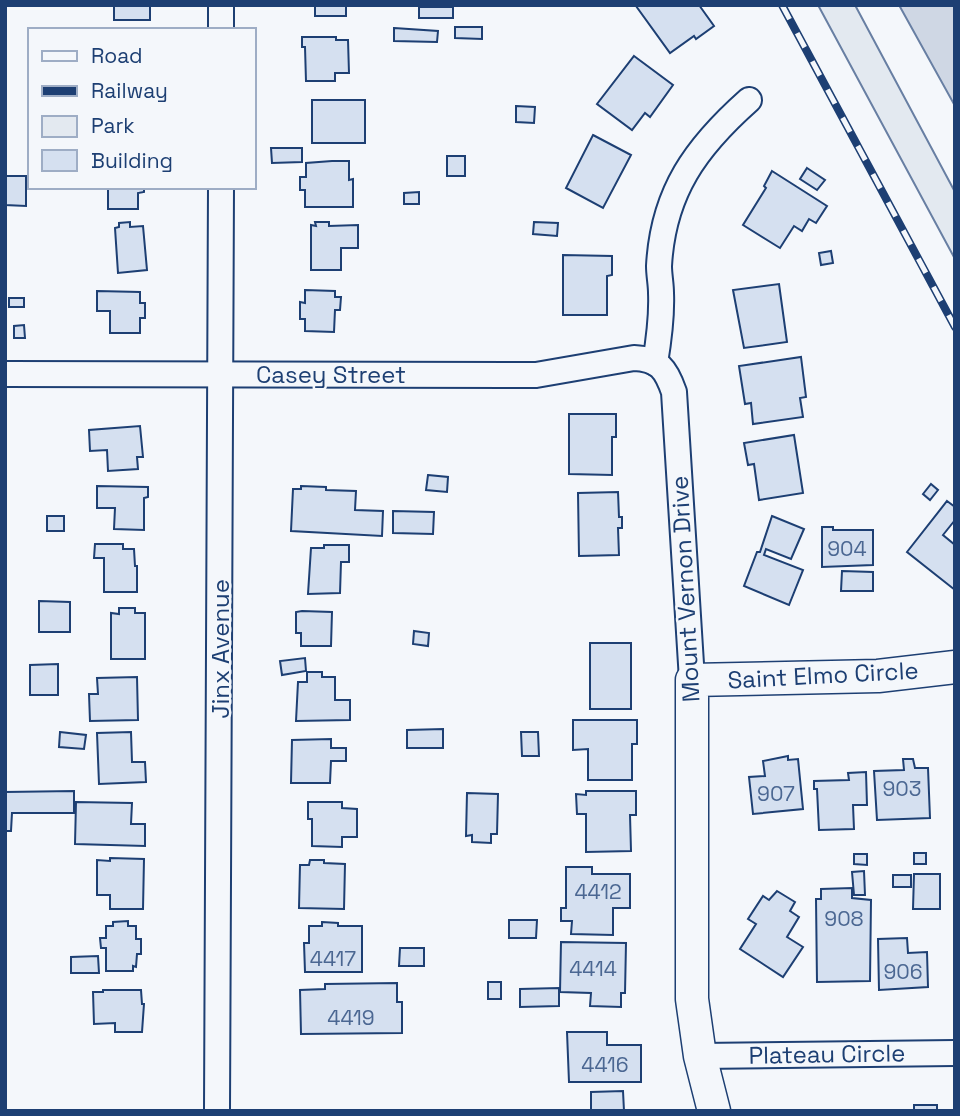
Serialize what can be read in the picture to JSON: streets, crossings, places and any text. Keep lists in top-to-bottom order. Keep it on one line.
{"streets":{"street":["Casey Street","Mount Vernon Drive","Jinx Avenue","Saint Elmo Circle","Plateau Circle"]},"crossings":[["Casey Street","Mount Vernon Drive"],["Casey Street","Jinx Avenue"],["Mount Vernon Drive","Saint Elmo Circle"],["Mount Vernon Drive","Plateau Circle"]],"house_numbers":["904","903","907","4412","908","4417","4414","906","4419","4416"],"legend":["Road","Railway","Park","Building"]}
